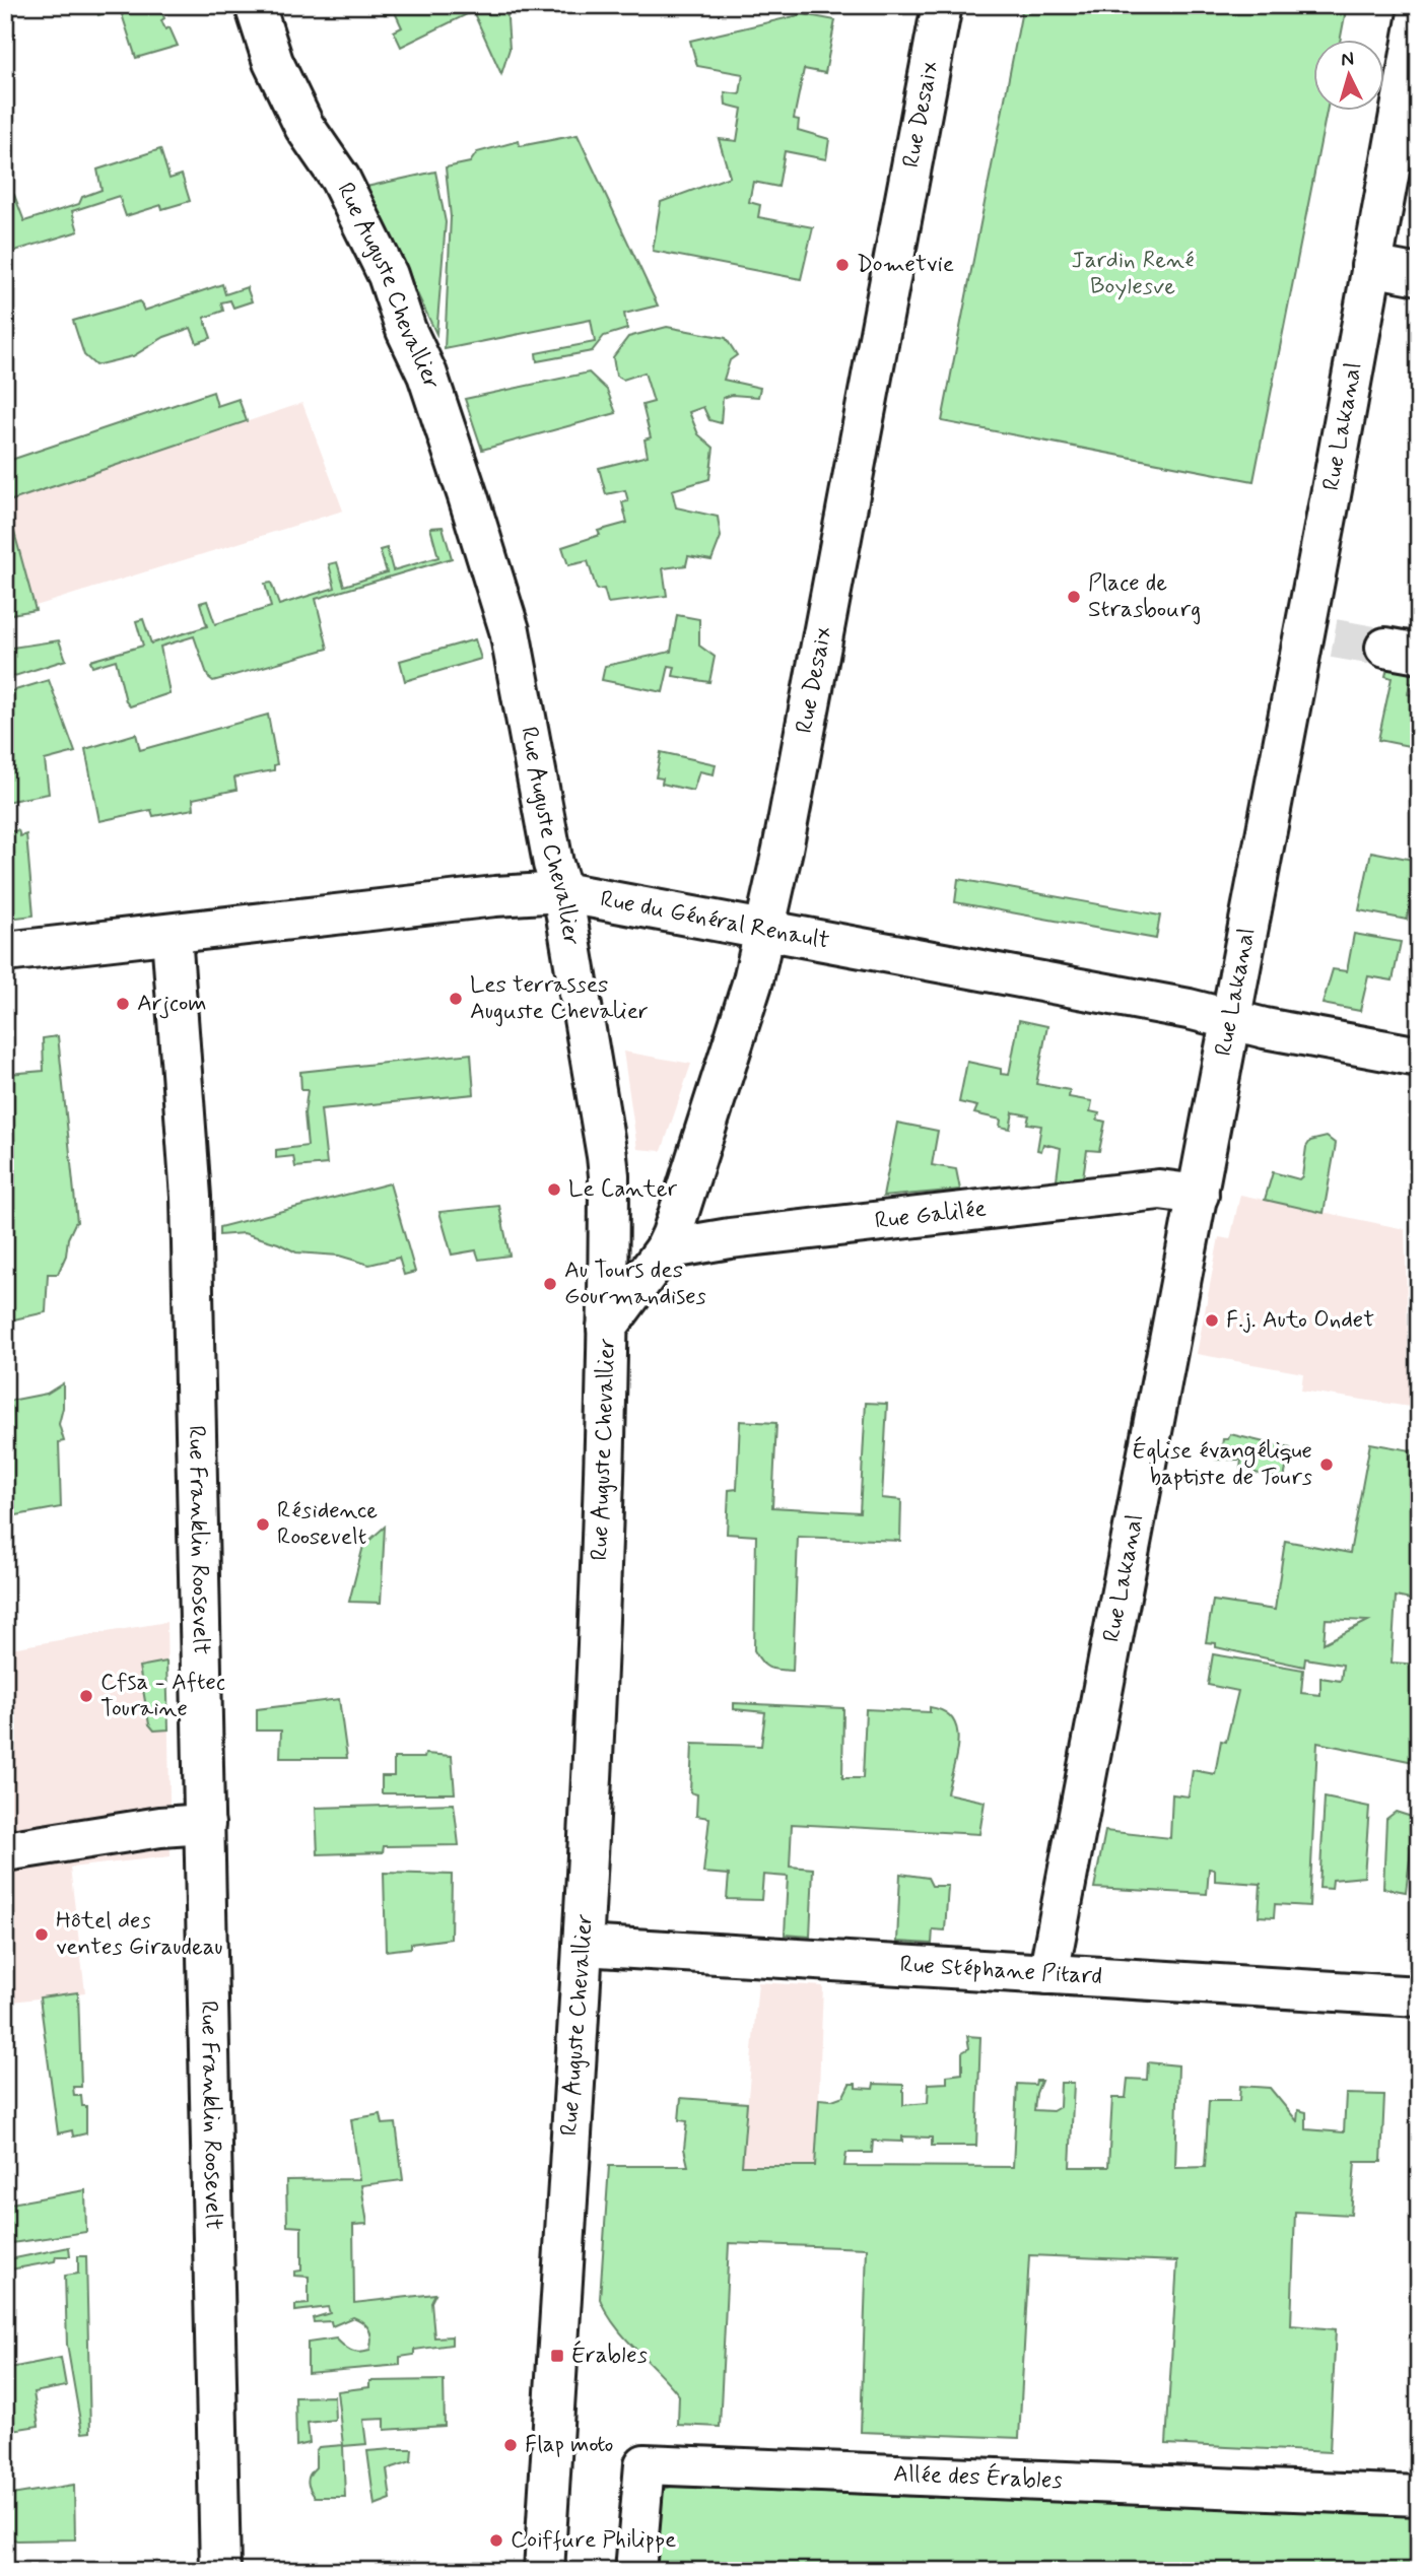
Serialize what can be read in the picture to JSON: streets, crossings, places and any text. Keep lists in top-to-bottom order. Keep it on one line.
{"streets":{"street":["Rue Desaix","Rue Auguste Chevallier","Rue Lakanal","Rue du Général Renault","Rue Galilée","Rue Franklin Roosevelt","Rue Stéphane Pitard","Allée des Érables"]},"crossings":[["Rue Desaix","Rue Auguste Chevallier"],["Rue Desaix","Rue du Général Renault"],["Rue Desaix","Rue Galilée"],["Rue Auguste Chevallier","Rue du Général Renault"],["Rue Auguste Chevallier","Rue Stéphane Pitard"],["Rue Lakanal","Rue du Général Renault"],["Rue Lakanal","Rue Galilée"],["Rue Lakanal","Rue Stéphane Pitard"],["Rue du Général Renault","Rue Franklin Roosevelt"]],"parks":["Jardin René Boylesve"],"places":{"other":["Dometvie","Place de Strasbourg","Les terrasses Auguste Chevalier","Arjcom","Le Canter","Au Tours des Gourmandises","F.j. Auto Ondet","Église évangélique baptiste de Tours","Résidence Roosevelt","Cfsa - Aftec Touraine","Hôtel des ventes Giraudeau","Flap moto","Coiffure Philippe"],"transit":["Érables"]},"north":"top"}
